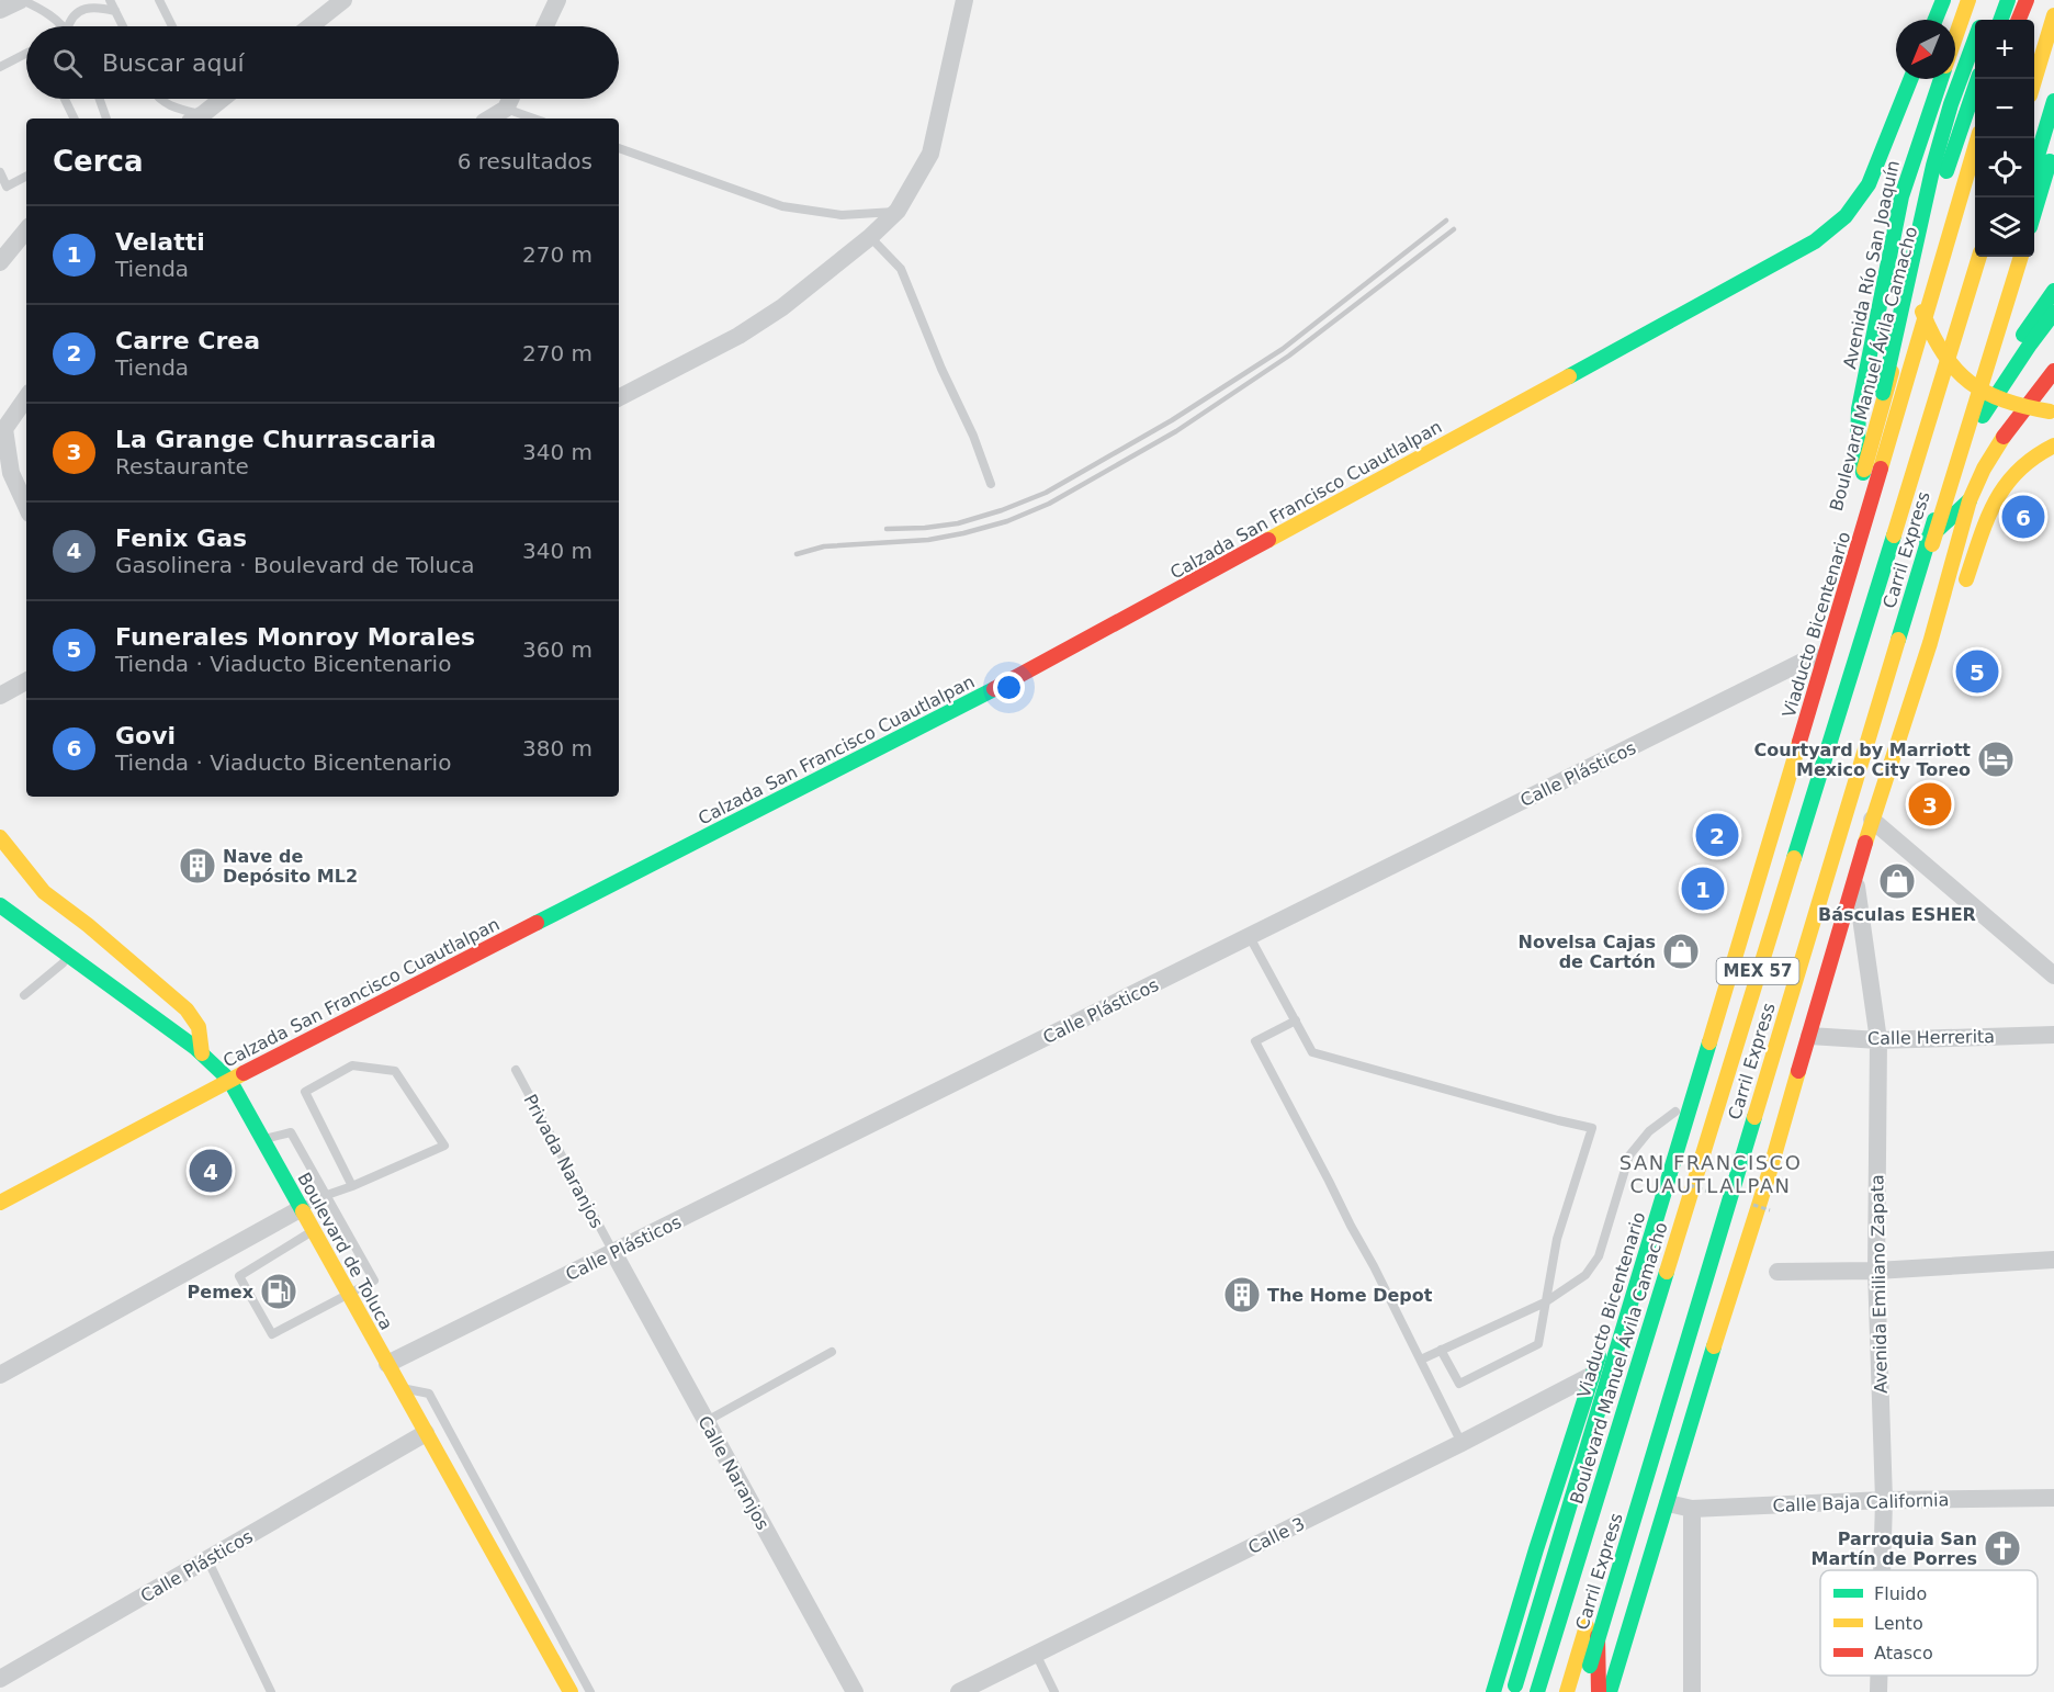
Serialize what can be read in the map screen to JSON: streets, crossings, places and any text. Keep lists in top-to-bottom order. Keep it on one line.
{"streets":{"main road":["Avenida Río San Joaquín","Boulevard Manuel Ávila Camacho","Calzada San Francisco Cuautlalpan","Carril Express","Viaducto Bicentenario","MEX 57","Boulevard de Toluca"],"street":["Calle Plásticos","Calle Herrerita","Avenida Emiliano Zapata","Calle Naranjos","Calle Baja California","Calle 3"],"lane":["Privada Naranjos"]},"crossings":[["Avenida Río San Joaquín","Boulevard Manuel Ávila Camacho"],["Boulevard Manuel Ávila Camacho","Calle Plásticos"],["Boulevard Manuel Ávila Camacho","Calle 3"],["Calzada San Francisco Cuautlalpan","Boulevard de Toluca"],["Calle Plásticos","Privada Naranjos"],["Calle Plásticos","Boulevard de Toluca"],["Calle Plásticos","Calle Naranjos"],["Calle Herrerita","Avenida Emiliano Zapata"],["Privada Naranjos","Calle Naranjos"],["Avenida Emiliano Zapata","Calle Baja California"]],"districts":["SAN FRANCISCO CUAUTLALPAN"],"places":{"hotel":["Courtyard by Marriott Mexico City Toreo"],"building":["Nave de Depósito ML2","The Home Depot"],"shop":["Básculas ESHER","Novelsa Cajas de Cartón"],"fuel station":["Pemex"],"church":["Parroquia San Martín de Porres"]},"legend":["Fluido","Lento","Atasco"],"north":"bottom left","page":{"map_buttons":["+","−"],"search":"Buscar aquí","heading":["Cerca","6 resultados"],"list":[{"mark":"1","name":"Velatti","note":"Tienda","value":"270 m"},{"mark":"2","name":"Carre Crea","note":"Tienda","value":"270 m"},{"mark":"3","name":"La Grange Churrascaria","note":"Restaurante","value":"340 m"},{"mark":"4","name":"Fenix Gas","note":"Gasolinera · Boulevard de Toluca","value":"340 m"},{"mark":"5","name":"Funerales Monroy Morales","note":"Tienda · Viaducto Bicentenario","value":"360 m"},{"mark":"6","name":"Govi","note":"Tienda · Viaducto Bicentenario","value":"380 m"}],"pins":["6","5","3","2","1","4"]}}
